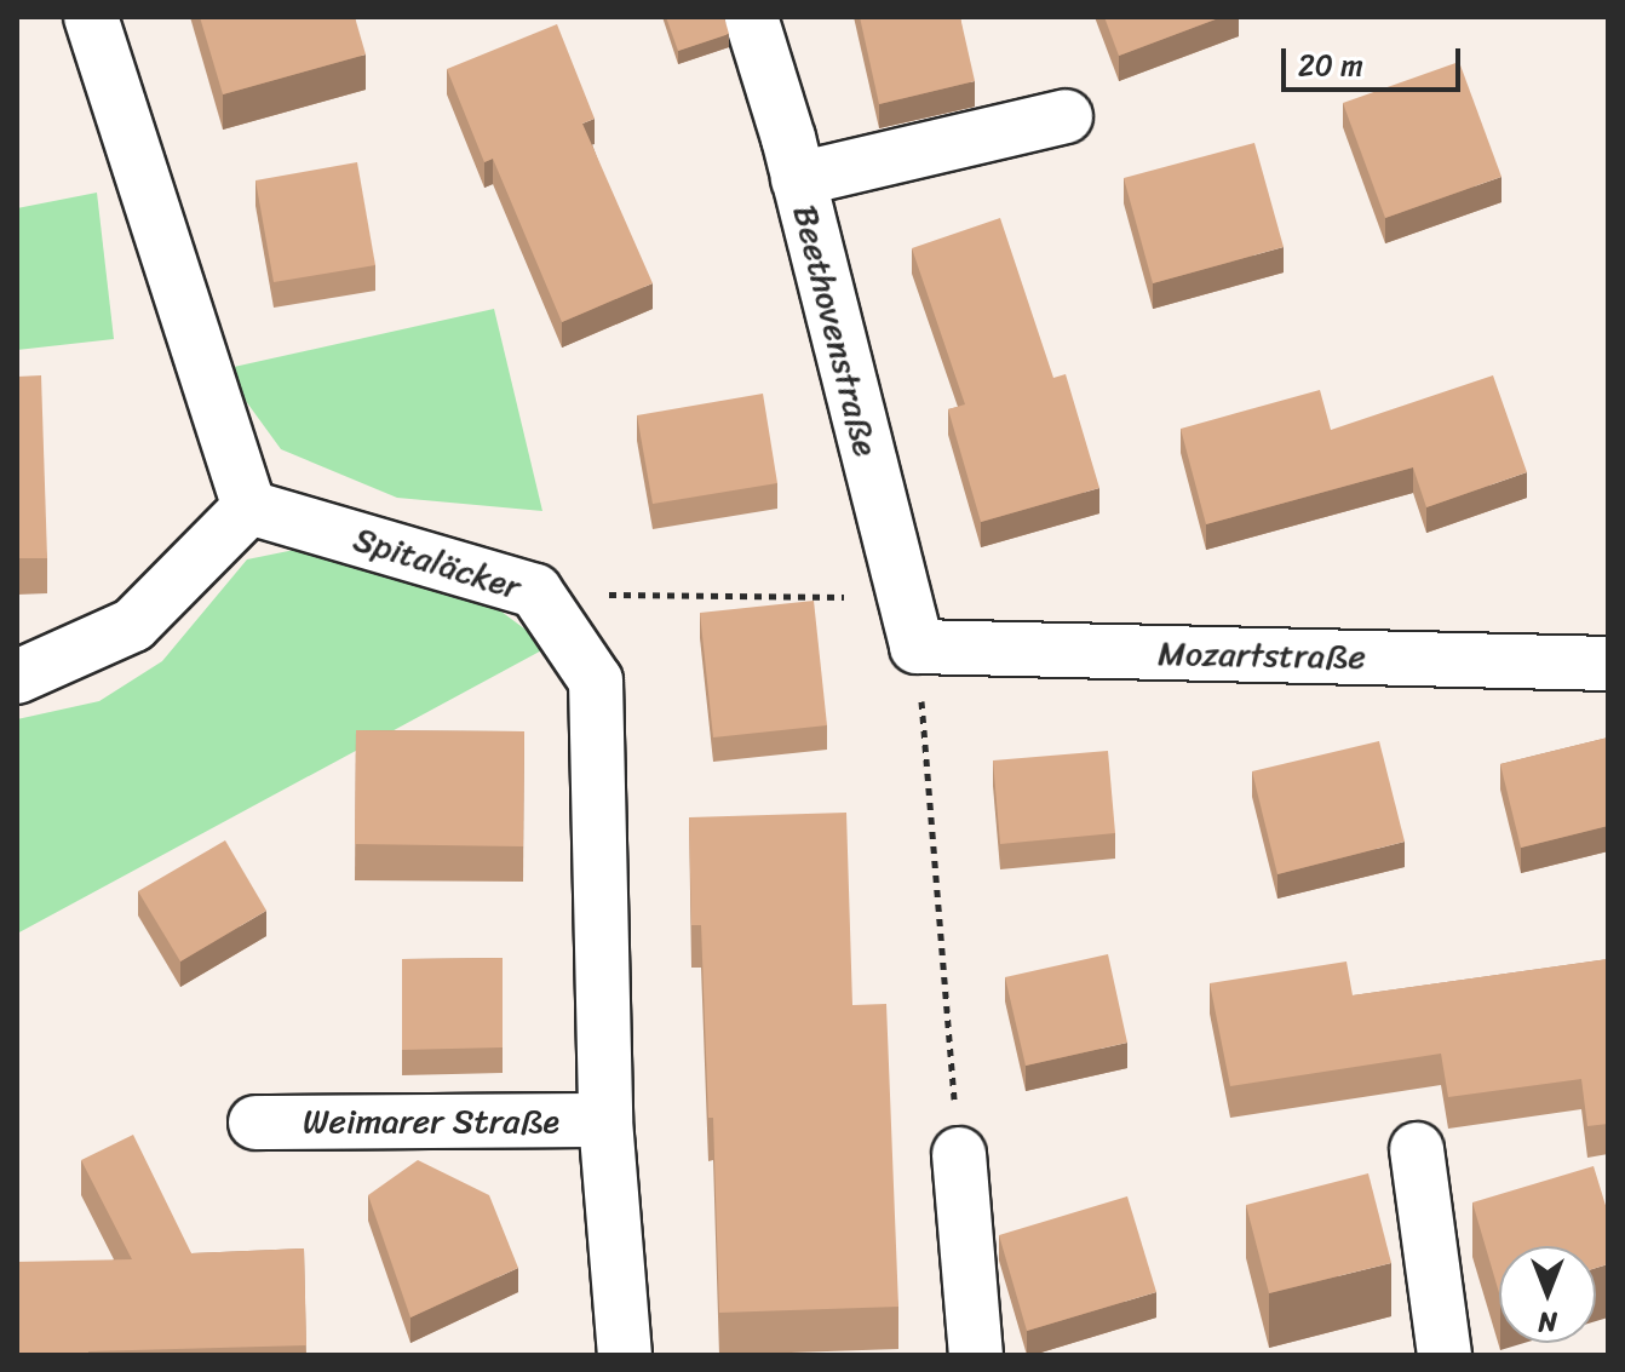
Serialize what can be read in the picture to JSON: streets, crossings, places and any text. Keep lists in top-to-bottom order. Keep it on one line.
{"streets":{"street":["Beethovenstraße","Spitaläcker","Mozartstraße","Weimarer Straße"]},"crossings":[["Beethovenstraße","Mozartstraße"],["Spitaläcker","Weimarer Straße"]],"scale_bar":"20 m","north":"bottom"}
